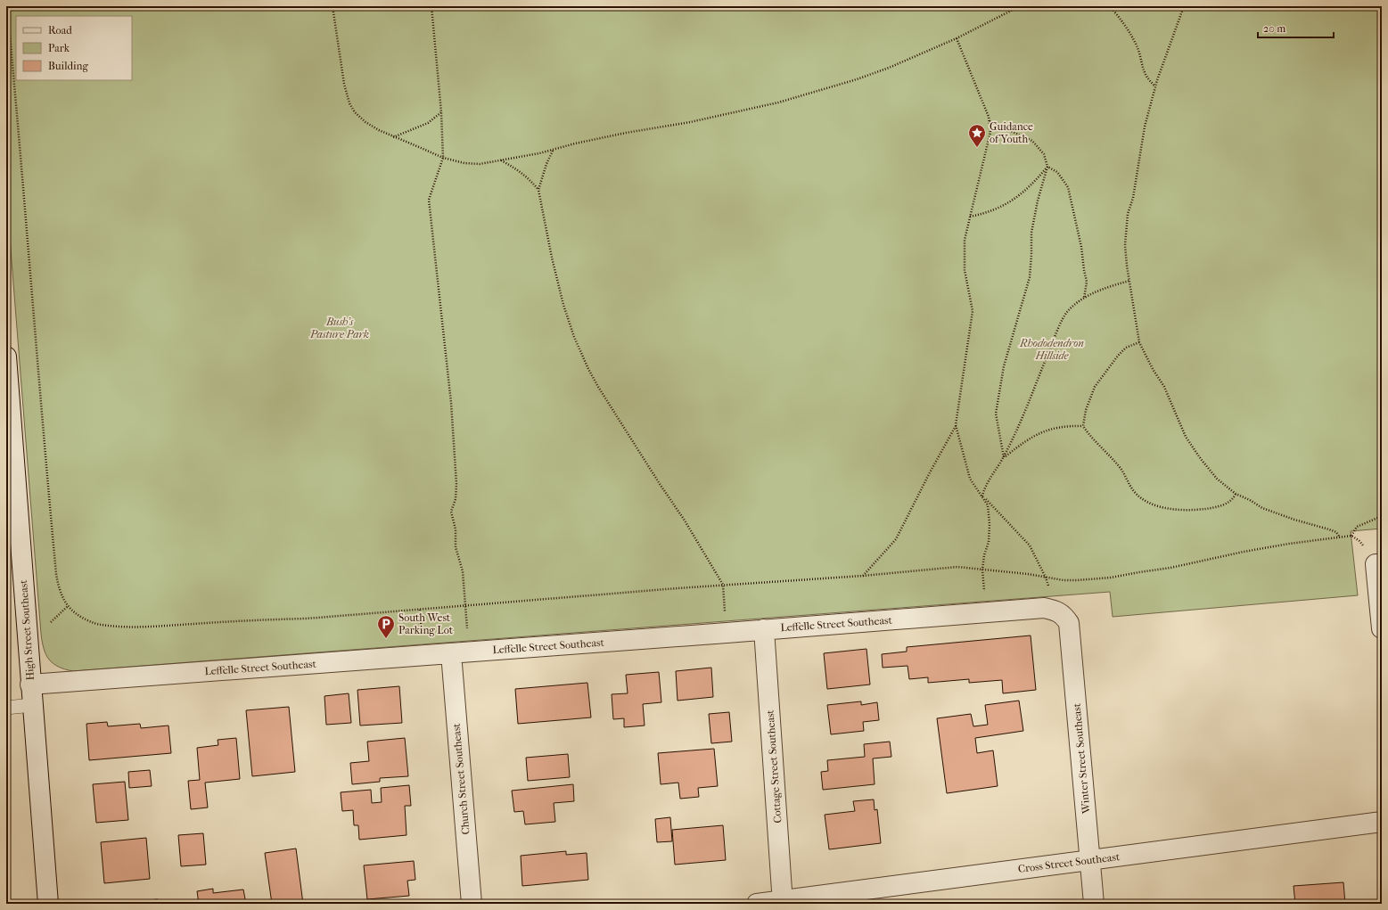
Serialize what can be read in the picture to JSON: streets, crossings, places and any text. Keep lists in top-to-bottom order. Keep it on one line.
{"streets":{"street":["Leffelle Street Southeast","High Street Southeast","Winter Street Southeast","Cottage Street Southeast","Church Street Southeast","Cross Street Southeast"]},"crossings":[["Leffelle Street Southeast","High Street Southeast"],["Leffelle Street Southeast","Winter Street Southeast"],["Leffelle Street Southeast","Cottage Street Southeast"],["Leffelle Street Southeast","Church Street Southeast"],["Winter Street Southeast","Cross Street Southeast"],["Cottage Street Southeast","Cross Street Southeast"]],"parks":["Bush's Pasture Park","Rhododendron Hillside"],"places":{"place":["Guidance of Youth"],"parking":["South West Parking Lot"]},"legend":["Road","Park","Building"],"scale_bar":"20 m"}
